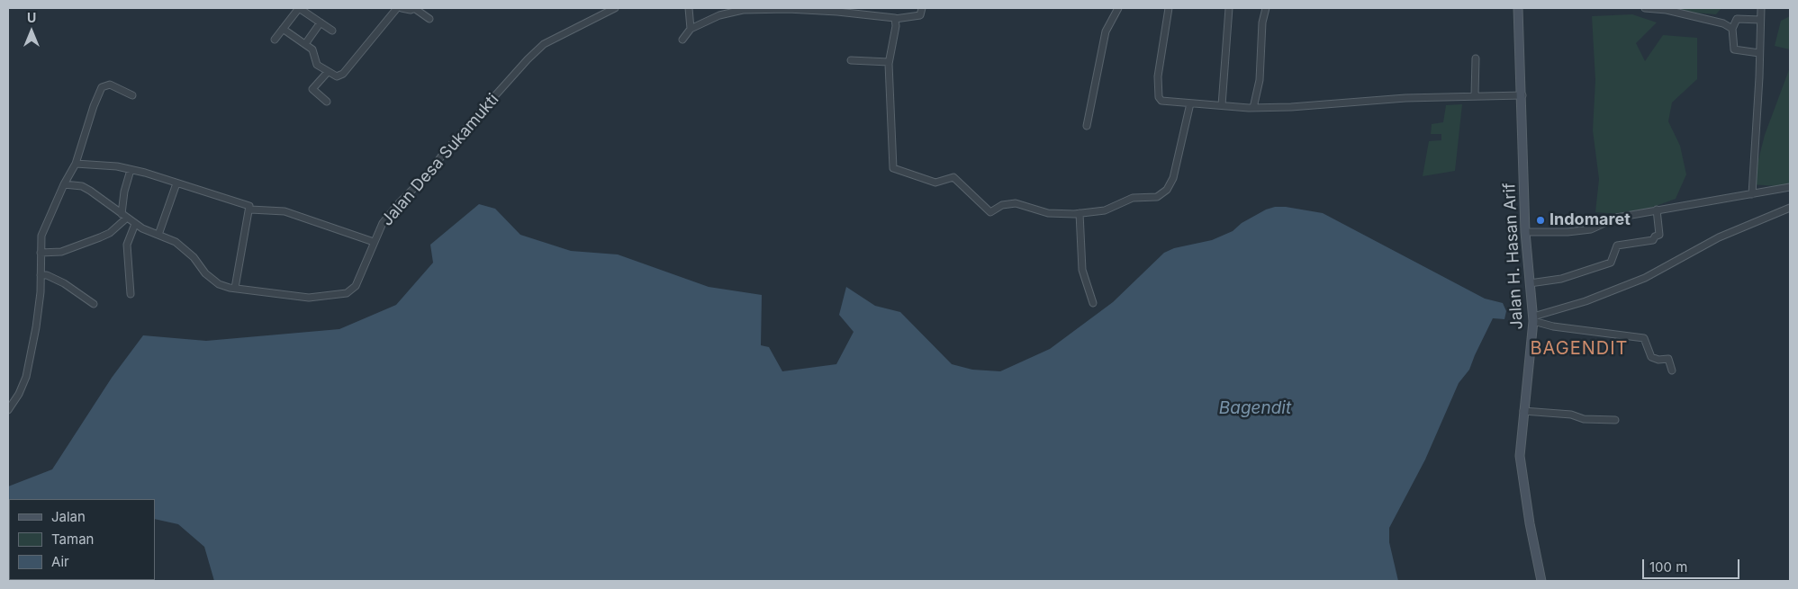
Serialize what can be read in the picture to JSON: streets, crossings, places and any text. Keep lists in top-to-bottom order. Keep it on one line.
{"streets":{"main road":["Jalan H. Hasan Arif"],"street":["Jalan Desa Sukamukti"]},"districts":["BAGENDIT"],"water":["Bagendit"],"places":["Indomaret"],"legend":["Jalan","Taman","Air"],"scale_bar":"100 m","north":"top"}
